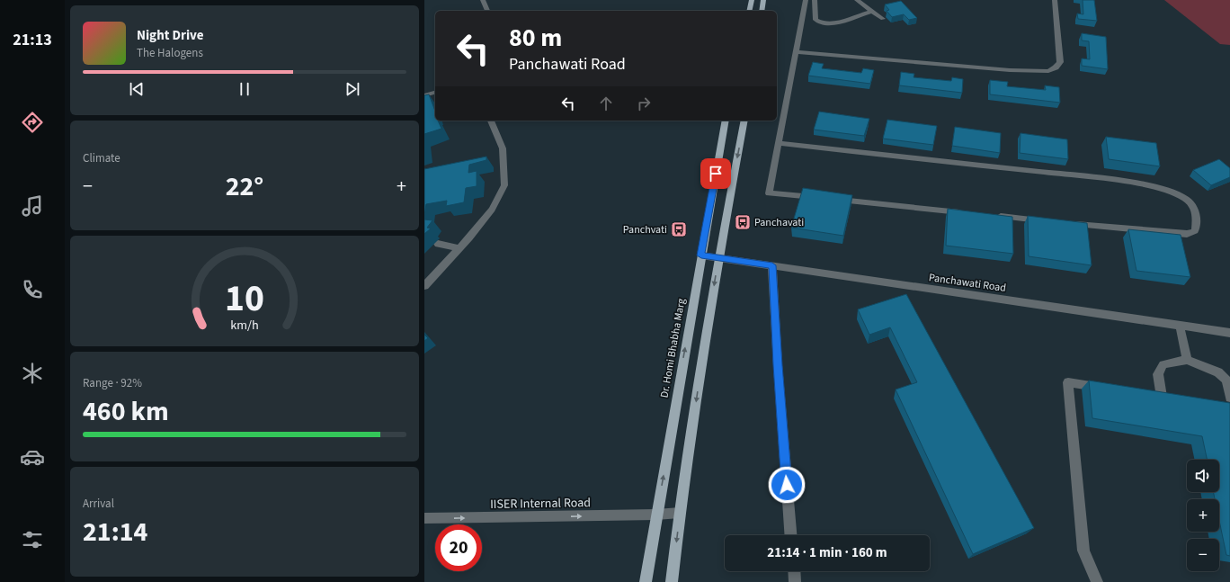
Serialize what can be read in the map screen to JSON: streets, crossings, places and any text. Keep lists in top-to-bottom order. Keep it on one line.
{"streets":{"main road":["Dr. Homi Bhabha Marg"],"street":["Panchawati Road","IISER Internal Road"]},"crossings":[["Panchawati Road","Dr. Homi Bhabha Marg"],["Dr. Homi Bhabha Marg","IISER Internal Road"]],"one_way":["IISER Internal Road"],"places":{"bus stop":["Panchavati","Panchvati"]},"page":{"tabs":"21:13","turn":["80 m","Panchawati Road"],"song":["Night Drive","The Halogens"],"tile":["Climate",["Range · 92%","460 km"],["Arrival","21:14"]],"heat":["−","22°","+"],"map_buttons":["+","−"],"limit":"20","trip":"21:14 · 1 min · 160 m","gauge":["10","km/h"]}}
